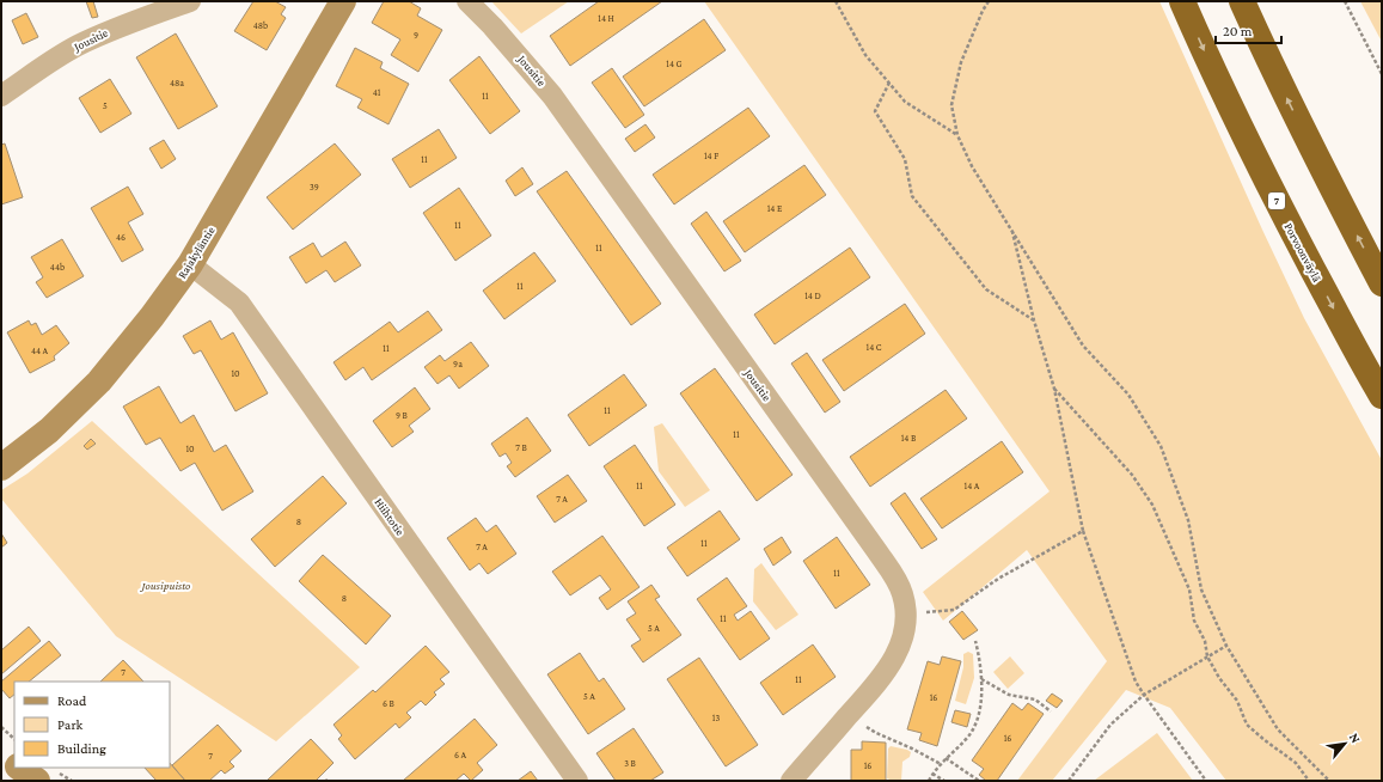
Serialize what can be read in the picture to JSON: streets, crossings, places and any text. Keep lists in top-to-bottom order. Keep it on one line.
{"streets":{"highway":["7","Porvoonväylä"],"street":["Jousitie","Rajakyläntie","Hiihtotie"]},"crossings":[["Rajakyläntie","Hiihtotie"]],"parks":["Jousipuisto"],"house_numbers":["14 H","48b","9","14 G","48a","41","11","5","14 F","11","39","14 E","11","46","11","44b","11","14 D","14 C","11","44 A","9a","10","11","9 B","11","14 B","7 B","10","11","14 A","7 A","8","11","7 A","11","8","11","5 A","7","11","5 A","16","6 B","13","16","6 A","7","3 B","16"],"legend":["Road","Park","Building"],"scale_bar":"20 m","north":"top right"}
